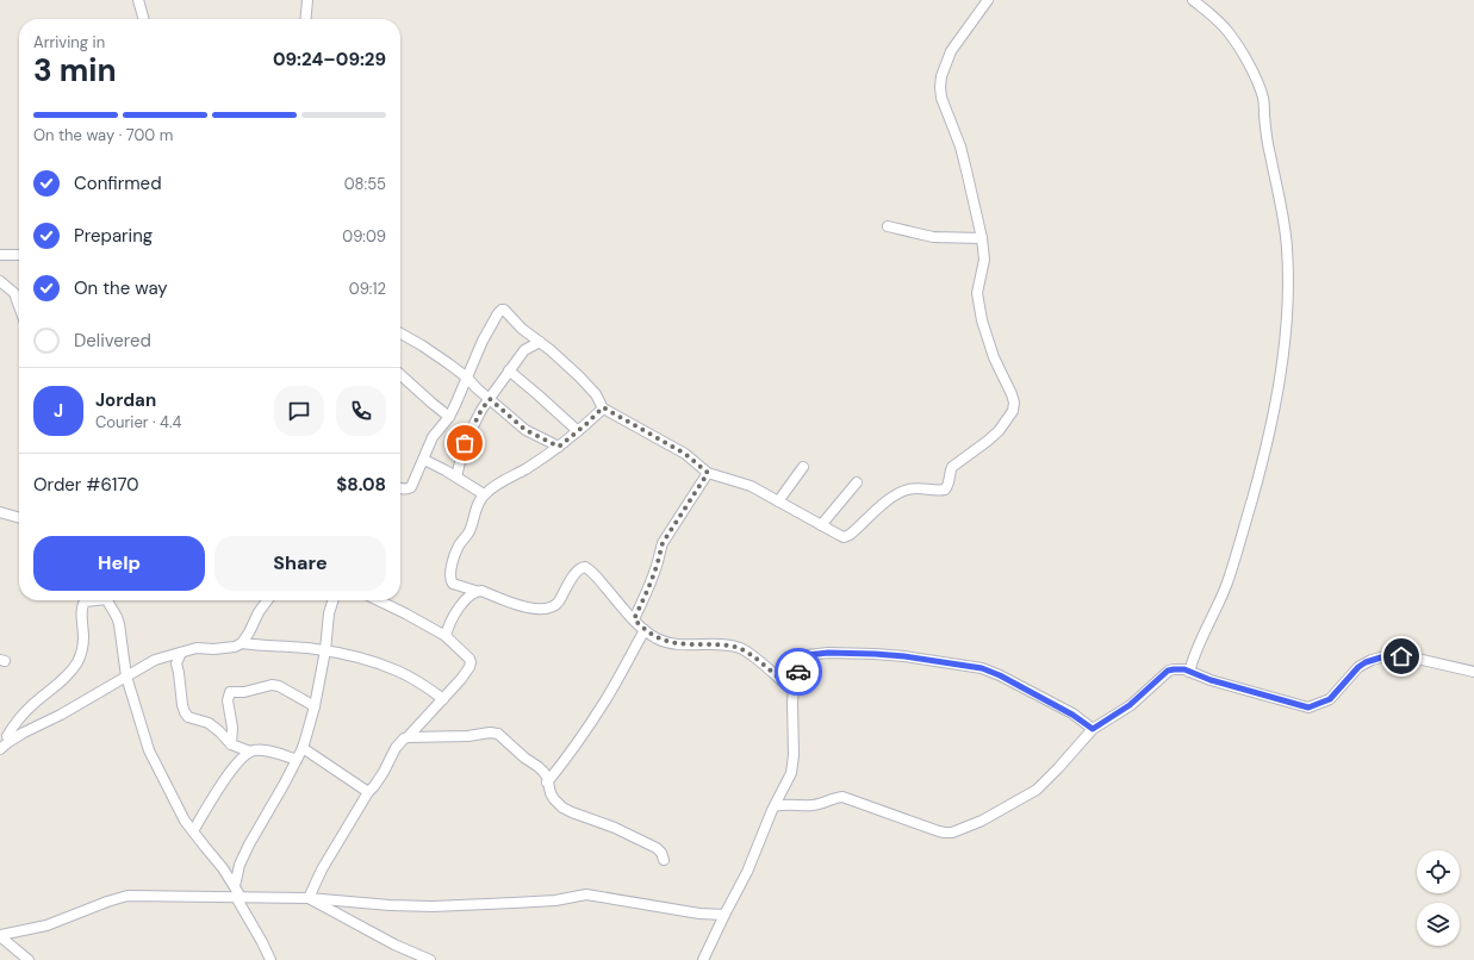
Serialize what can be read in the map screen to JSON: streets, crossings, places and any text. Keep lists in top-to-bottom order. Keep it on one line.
{"page":{"heading":["3 min","Arriving in","09:24–09:29"],"panel":["Jordan","Courier · 4.4","Order #6170","$8.08"],"bar":"On the way · 700 m","list":[["Confirmed","08:55"],["Preparing","09:09"],["On the way","09:12"],"Delivered"],"round":"J","buttons":["Help","Share"]}}
